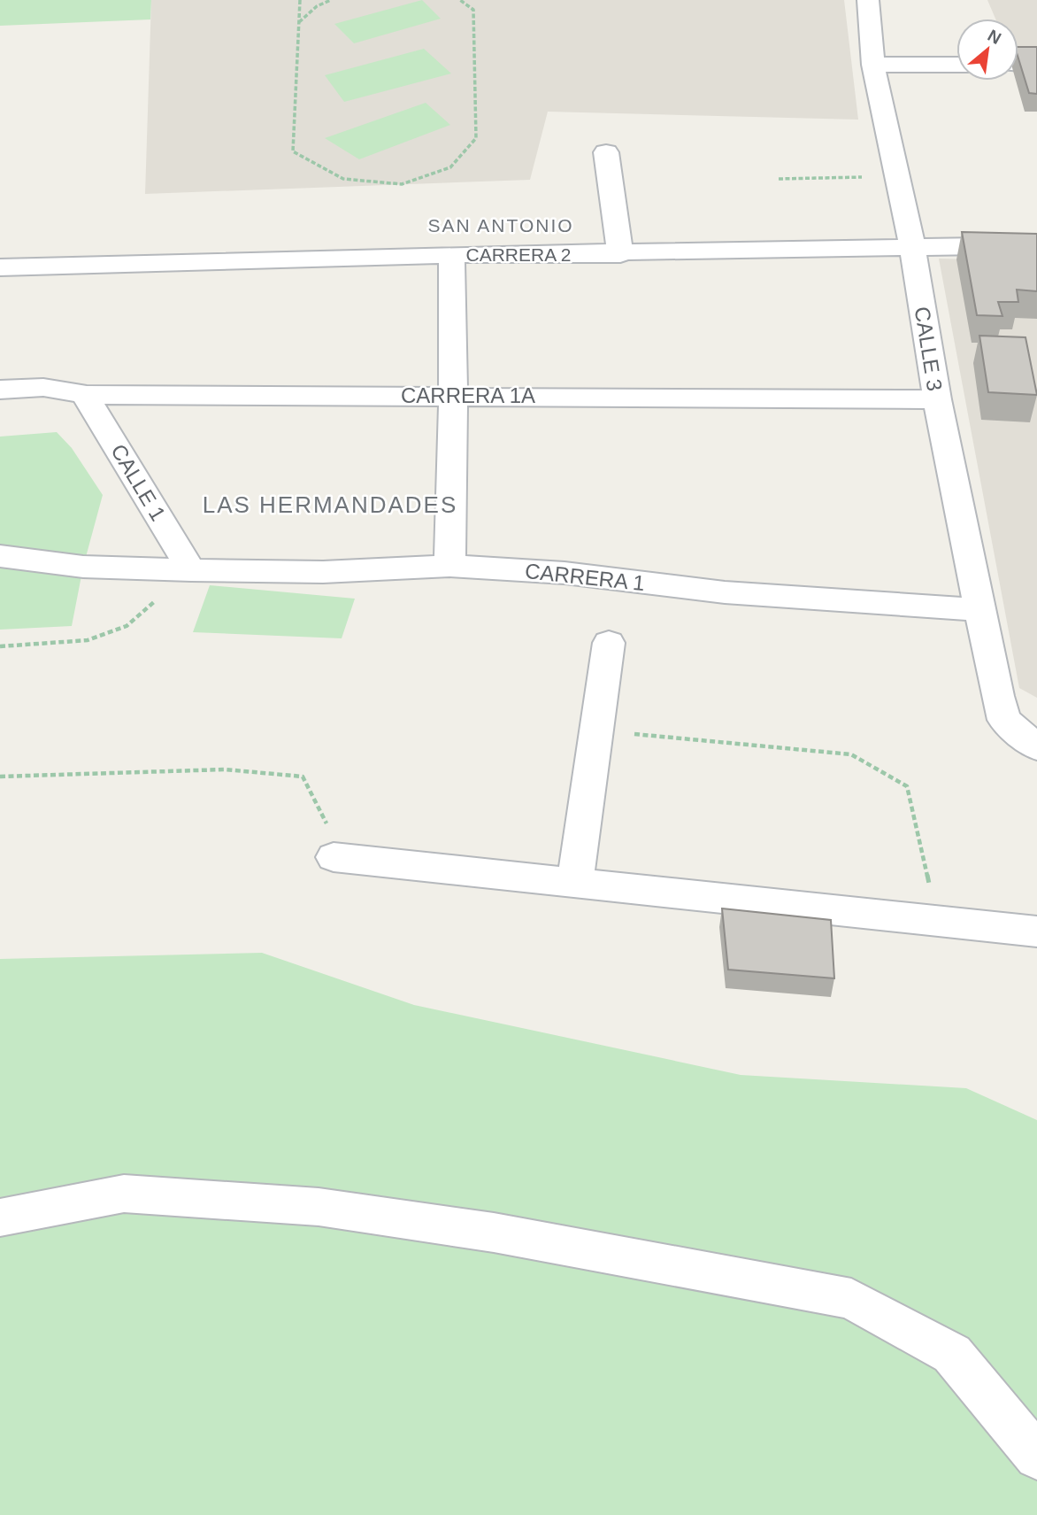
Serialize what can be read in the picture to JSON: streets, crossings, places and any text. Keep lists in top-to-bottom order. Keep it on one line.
{"streets":{"street":["CARRERA 2","CALLE 3","CARRERA 1A","CALLE 1","CARRERA 1"]},"crossings":[["CARRERA 2","CALLE 3"],["CALLE 3","CARRERA 1A"],["CALLE 3","CARRERA 1"],["CARRERA 1A","CALLE 1"],["CALLE 1","CARRERA 1"]],"districts":["SAN ANTONIO","LAS HERMANDADES"],"north":"top right"}
